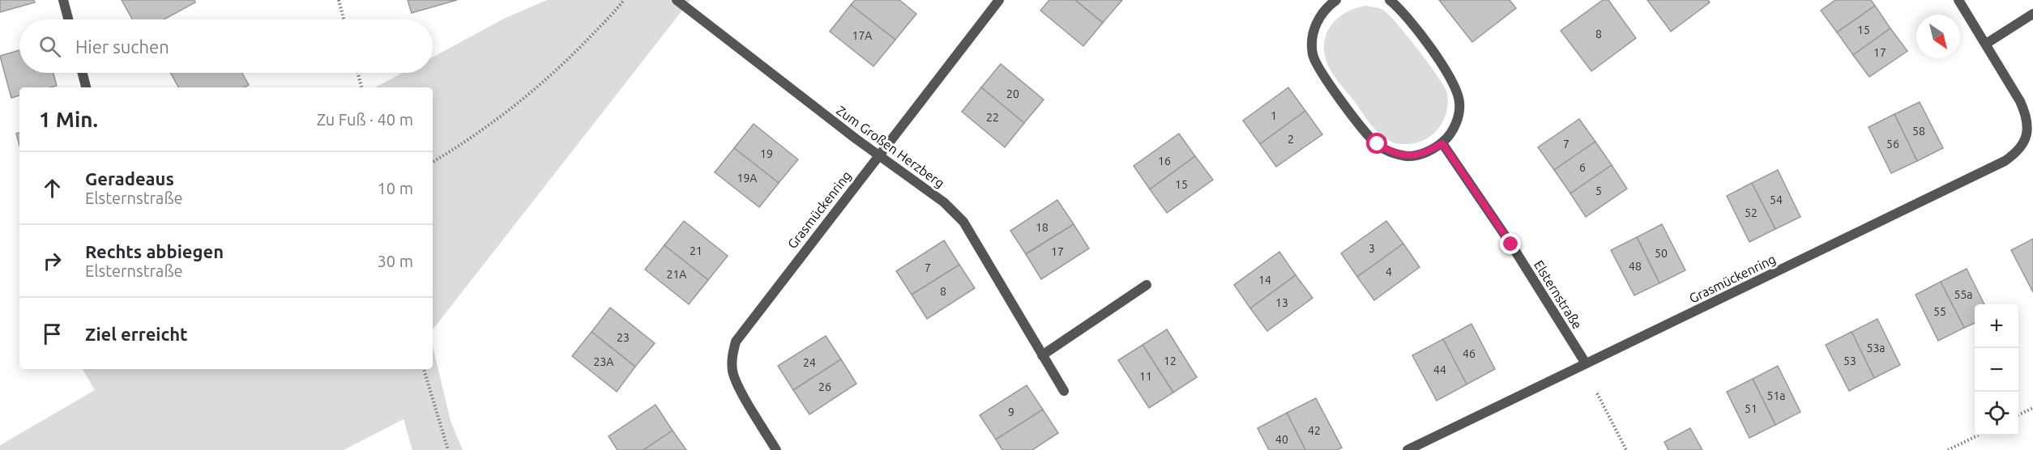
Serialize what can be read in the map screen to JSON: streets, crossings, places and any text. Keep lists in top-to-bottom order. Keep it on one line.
{"streets":{"street":["Zum Großen Herzberg","Grasmückenring","Elsternstraße"]},"crossings":[["Zum Großen Herzberg","Grasmückenring"],["Grasmückenring","Elsternstraße"]],"house_numbers":["15","8","17A","17","20","1","22","58","2","7","56","19","16","6","19A","15","5","54","52","18","3","21","17","50","48","7","4","21A","14","8","55a","13","55","23","53a","46","12","53","23A","24","44","11","26","51a","51","9","42","40"],"north":"bottom right","page":{"search":"Hier suchen","heading":["1 Min.","Zu Fuß · 40 m"],"list":[["Geradeaus","Elsternstraße","10 m"],["Rechts abbiegen","Elsternstraße","30 m"],"Ziel erreicht"],"map_buttons":["+","−"]}}
